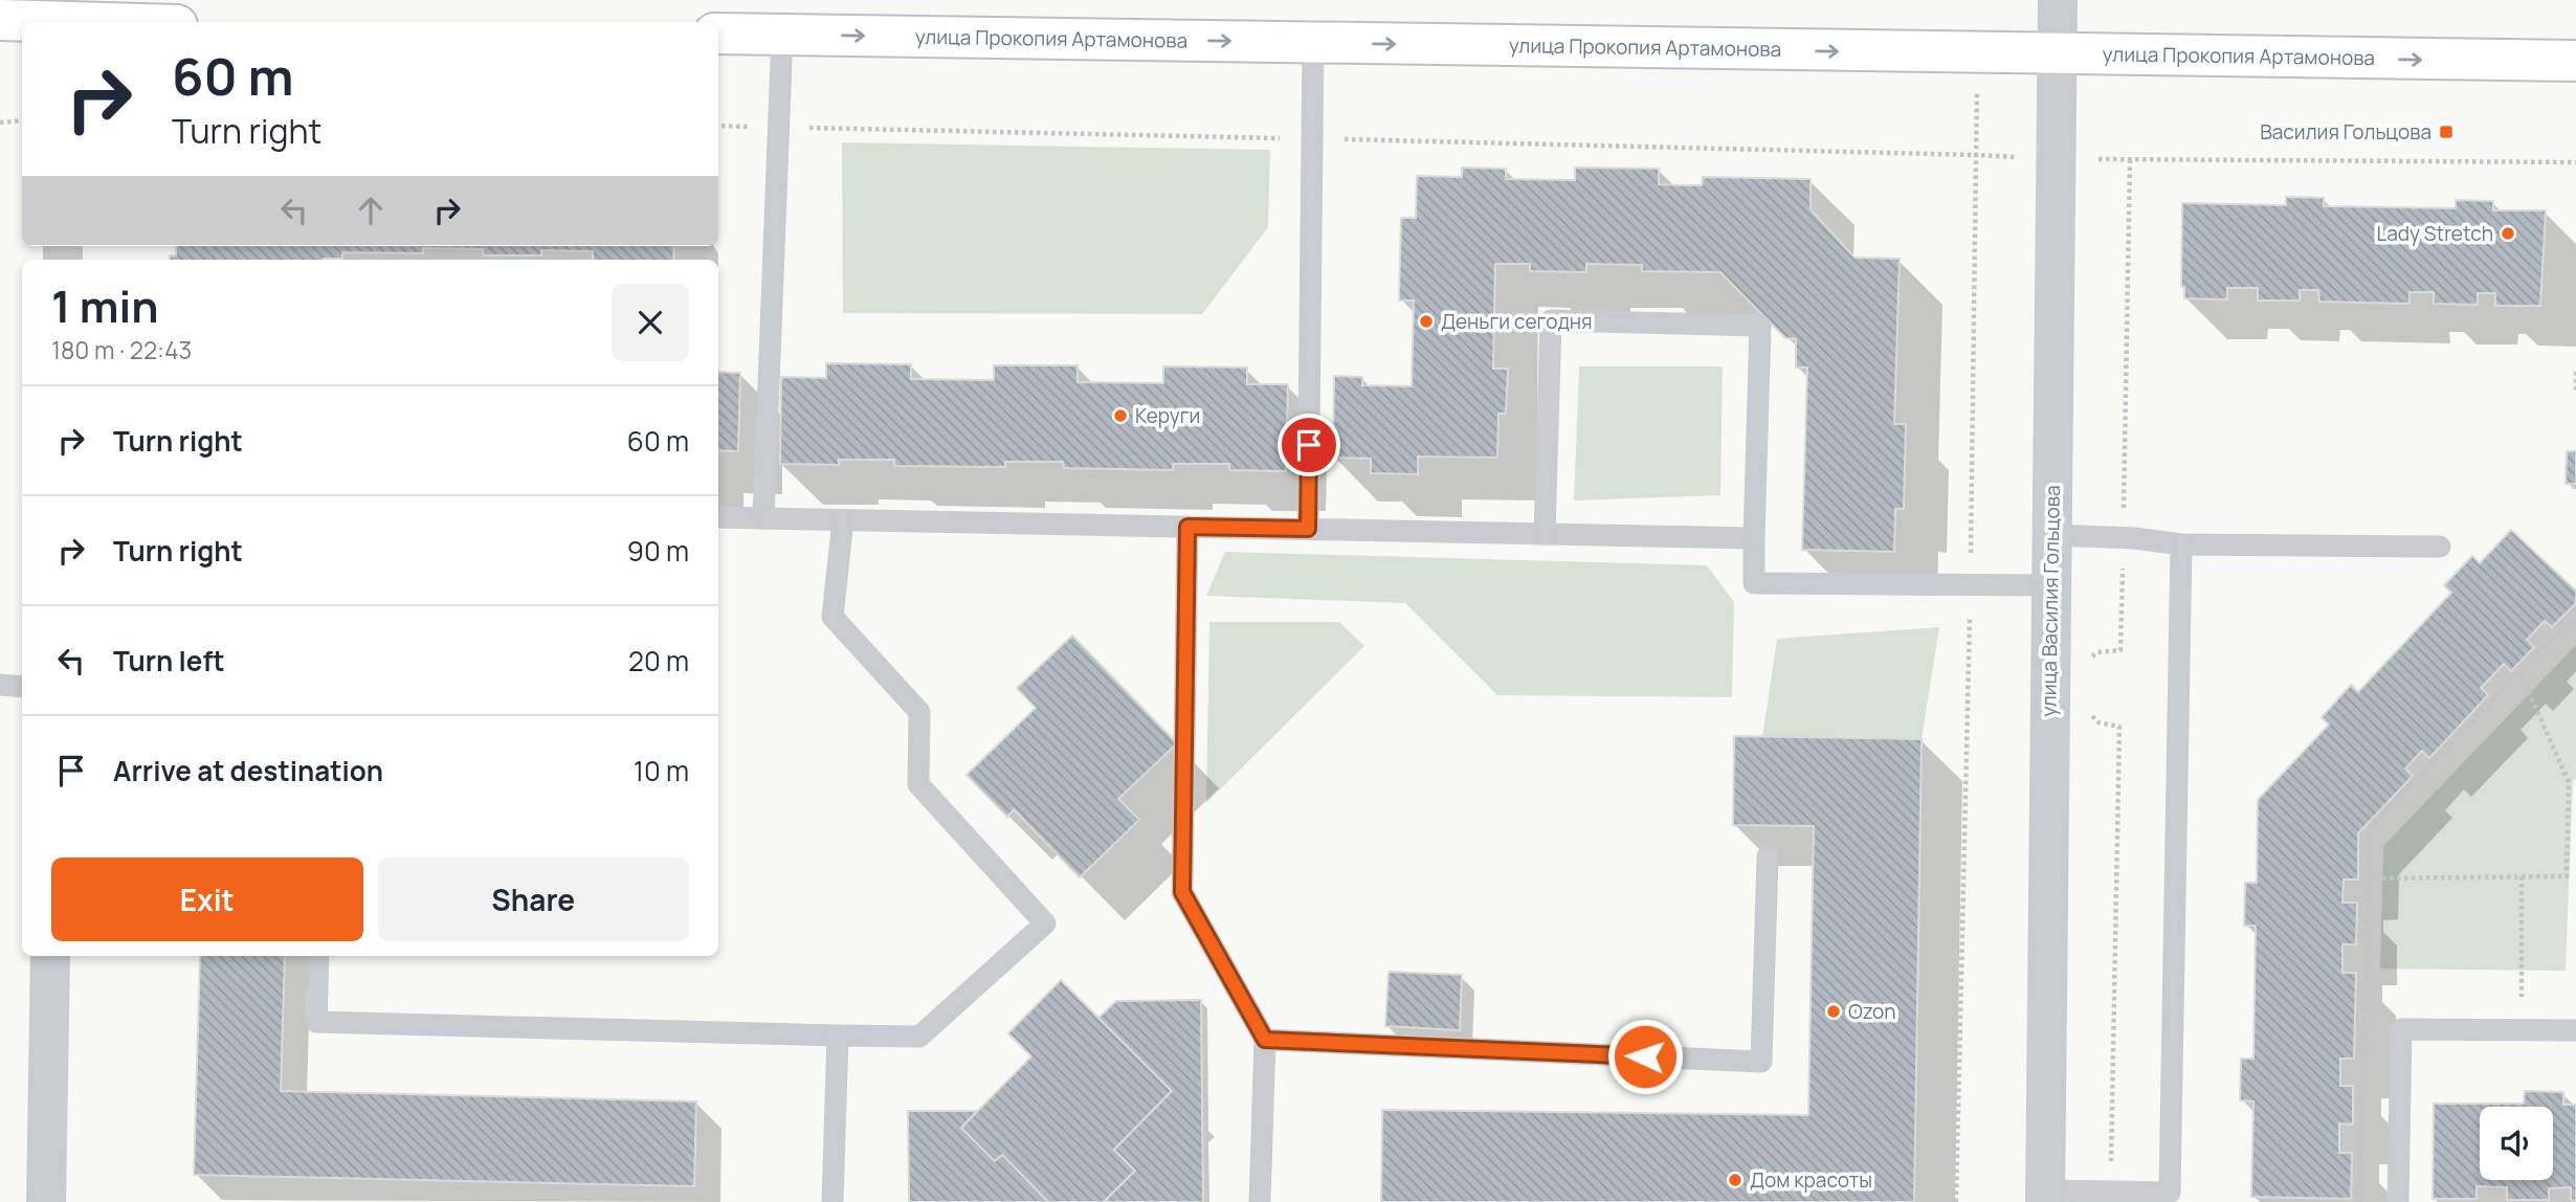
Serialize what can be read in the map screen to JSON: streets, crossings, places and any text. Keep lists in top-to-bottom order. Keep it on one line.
{"streets":{"street":["улица Прокопия Артамонова","улица Василия Гольцова"]},"crossings":[["улица Прокопия Артамонова","улица Василия Гольцова"]],"one_way":["улица Прокопия Артамонова"],"places":{"transit":["Василия Гольцова"],"other":["Lady Stretch","Деньги сегодня","Керуги","Ozon","Дом красоты"]},"page":{"turn":["60 m","Turn right"],"heading":["1 min","180 m · 22:43"],"list":[{"name":"Turn right","value":"60 m"},{"name":"Turn right","value":"90 m"},{"name":"Turn left","value":"20 m"},{"name":"Arrive at destination","value":"10 m"}],"buttons":["Exit","Share"]}}
